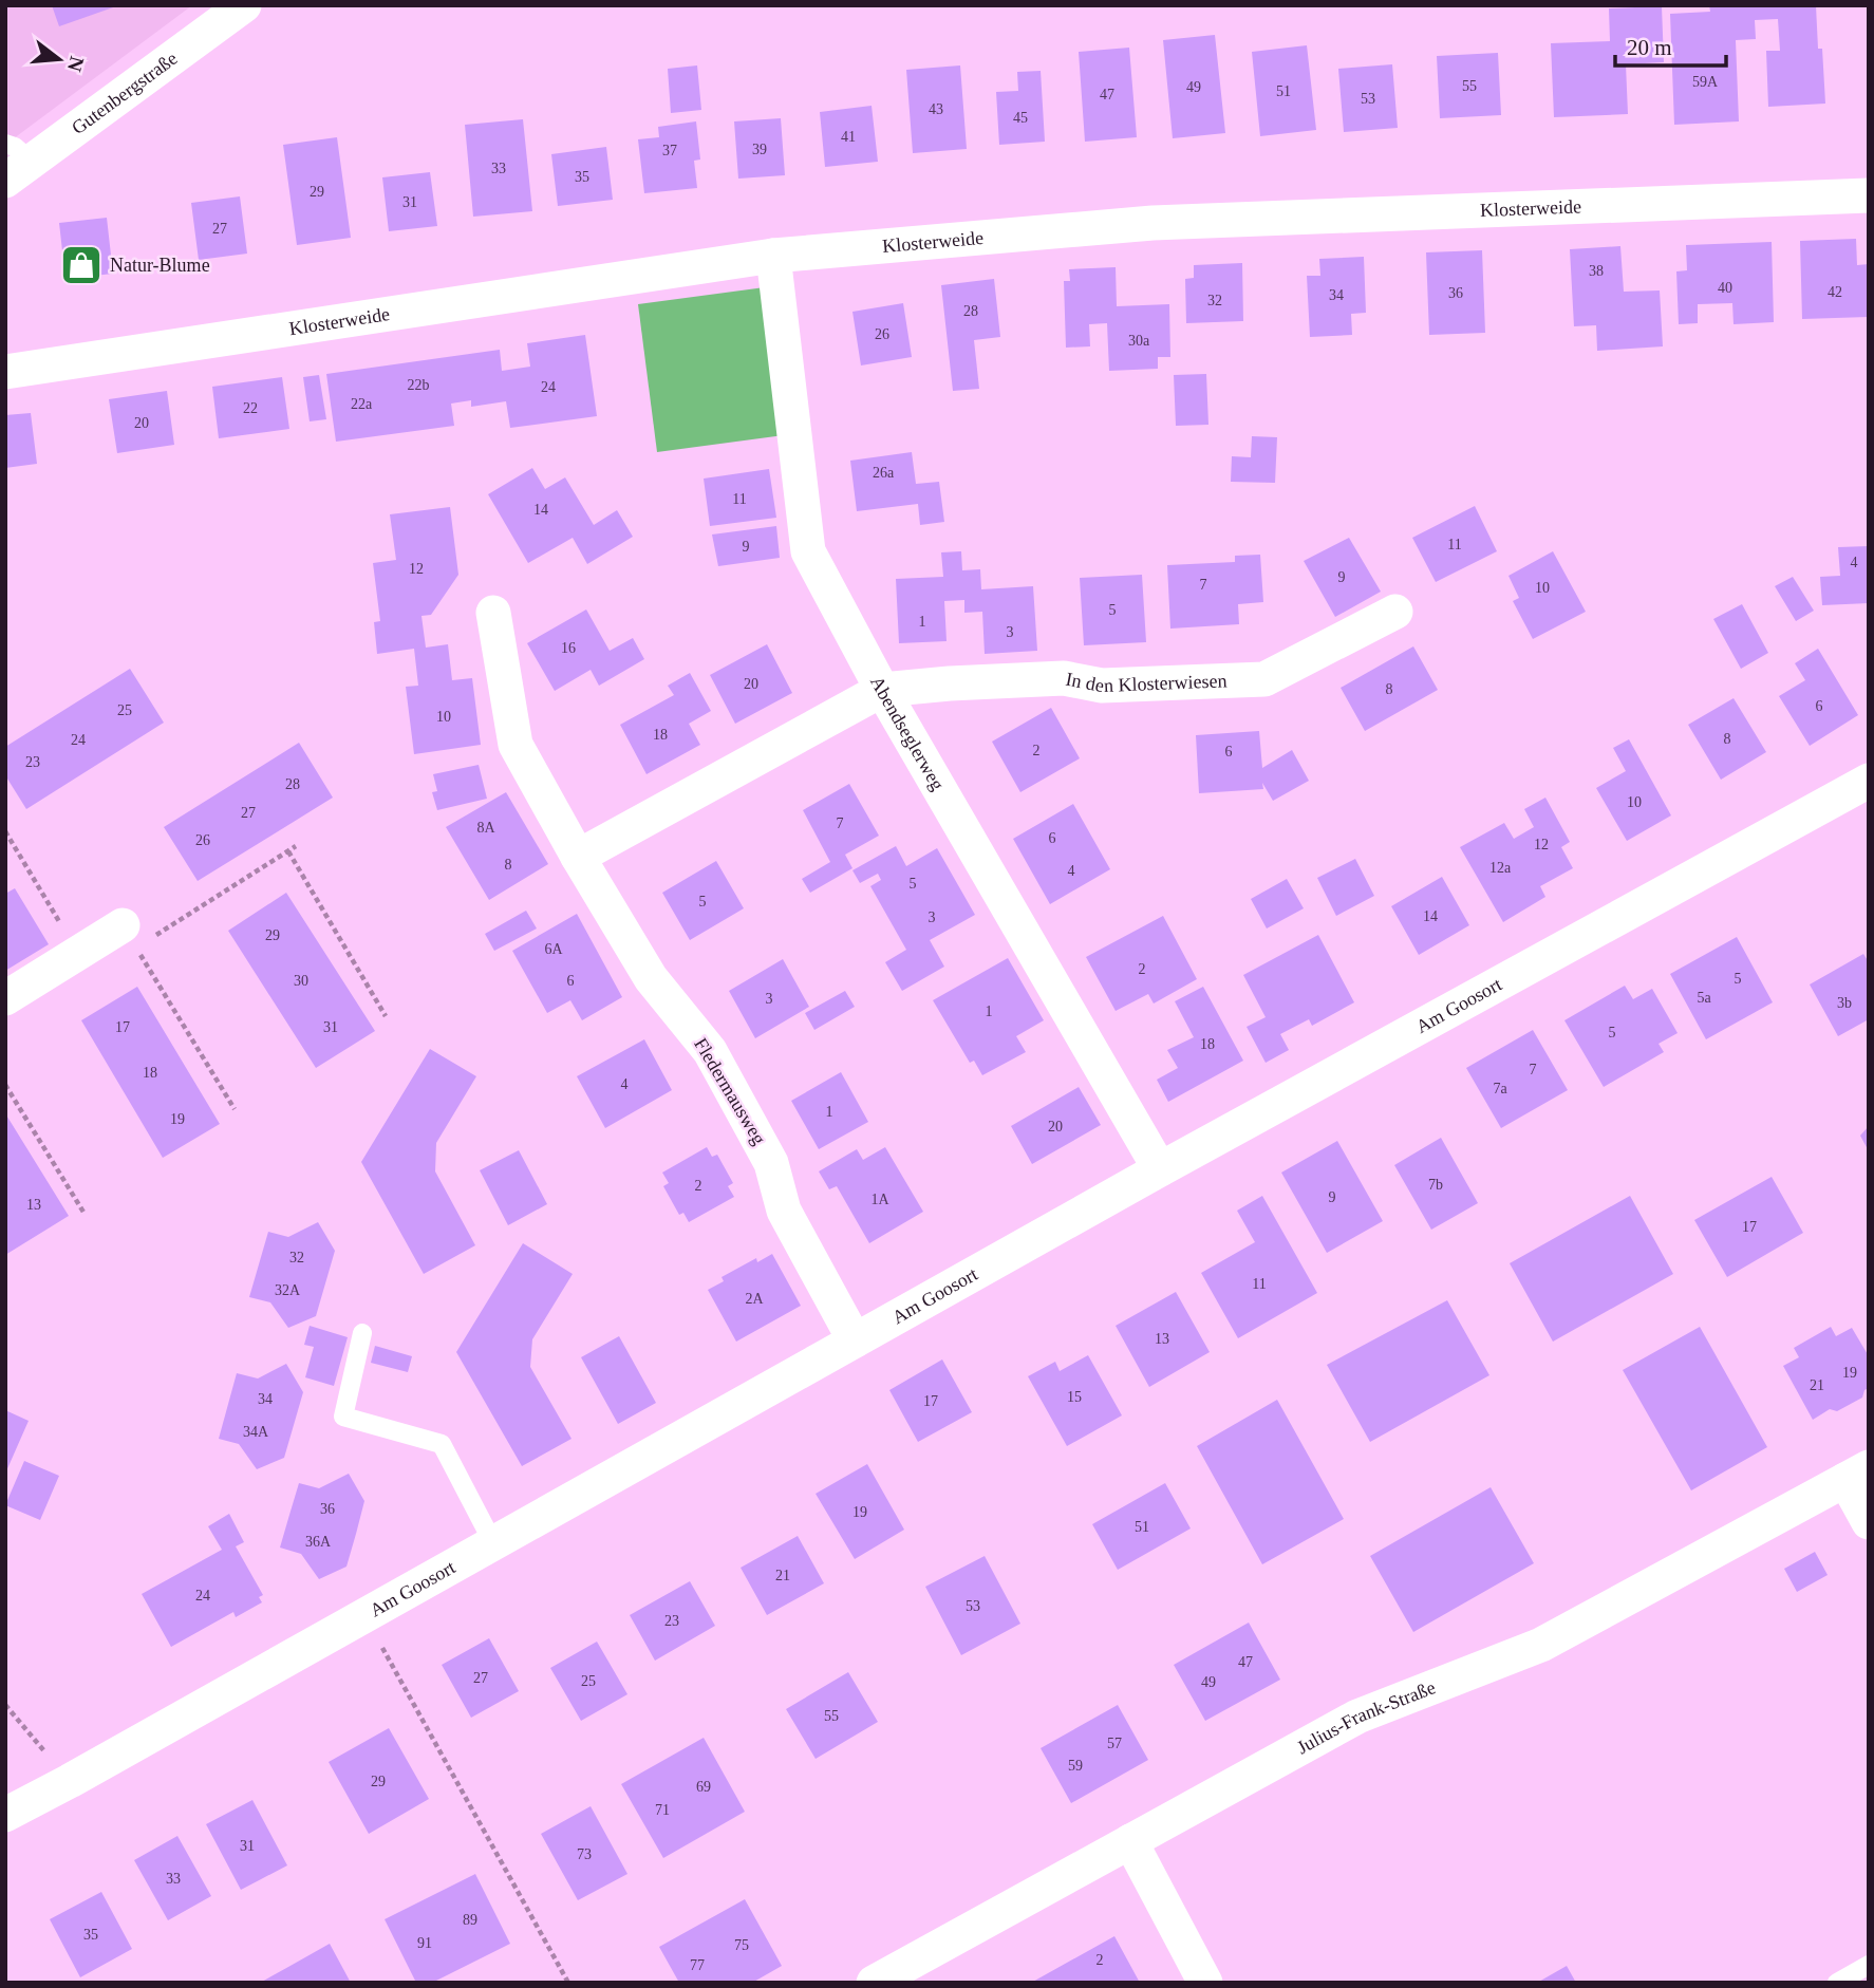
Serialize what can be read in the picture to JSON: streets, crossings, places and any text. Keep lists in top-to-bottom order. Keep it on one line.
{"streets":{"street":["Gutenbergstraße","Klosterweide","In den Klosterwiesen","Abendseglerweg","Am Goosort","Fledermausweg","Julius-Frank-Straße"]},"crossings":[["Klosterweide","Abendseglerweg"],["In den Klosterwiesen","Abendseglerweg"],["Abendseglerweg","Am Goosort"],["Am Goosort","Fledermausweg"]],"places":{"shop":["Natur-Blume"]},"house_numbers":["59A","55","49","51","47","53","43","45","41","39","37","33","35","29","31","27","38","40","42","36","34","32","28","26","30a","22b","24","22a","22","20","26a","11","14","11","9","4","12","9","7","10","5","1","3","16","20","8","6","25","10","18","8","24","2","6","23","28","10","27","7","8A","6","26","12","8","12a","4","5","5","14","3","29","6A","2","5","30","6","5a","3","3b","1","17","31","5","18","7","18","4","7a","1","19","20","7b","2","9","1A","13","17","32","11","32A","2A","13","19","21","15","34","17","34A","36","19","51","36A","21","24","53","23","47","27","25","49","55","57","59","29","69","71","31","73","33","89","35","91","75","2","77"],"scale_bar":"20 m","north":"right"}
